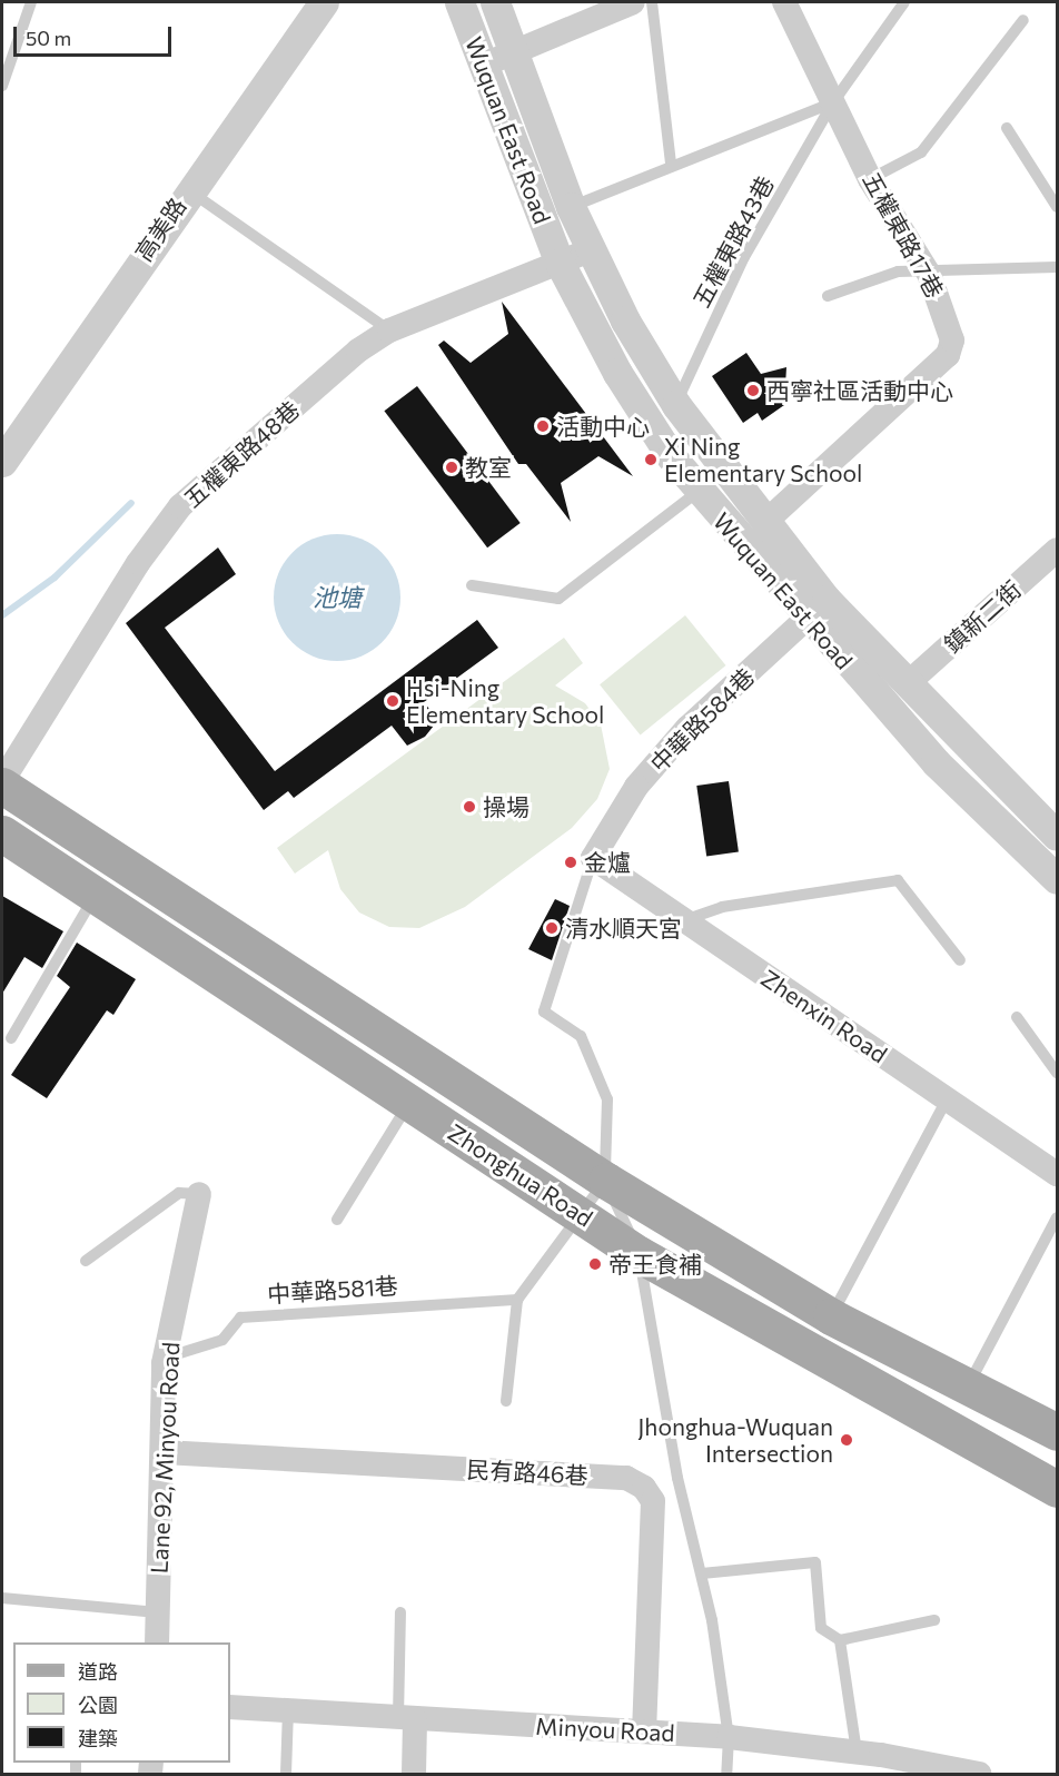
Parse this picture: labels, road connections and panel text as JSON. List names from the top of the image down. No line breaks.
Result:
{"streets":{"main road":["Zhonghua Road"],"street":["Wuquan East Road","高美路","五權東路17巷","五權東路48巷","鎮新二街","中華路584巷","Zhenxin Road","Lane 92, Minyou Road","民有路46巷","Minyou Road"],"lane":["五權東路43巷","中華路581巷"]},"crossings":[["Wuquan East Road","五權東路17巷"],["Wuquan East Road","五權東路43巷"],["Wuquan East Road","五權東路48巷"],["Wuquan East Road","鎮新二街"],["Wuquan East Road","中華路584巷"],["五權東路17巷","五權東路43巷"],["五權東路48巷","Zhonghua Road"],["中華路584巷","Zhenxin Road"],["中華路584巷","Zhonghua Road"],["中華路581巷","Lane 92, Minyou Road"],["Lane 92, Minyou Road","民有路46巷"],["民有路46巷","Minyou Road"]],"water":["池塘"],"places":["西寧社區活動中心","活動中心","Xi Ning Elementary School","教室","Hsi-Ning Elementary School","操場","金爐","清水順天宮","帝王食補","Jhonghua-Wuquan Intersection"],"legend":["道路","公園","建築"],"scale_bar":"50 m"}
